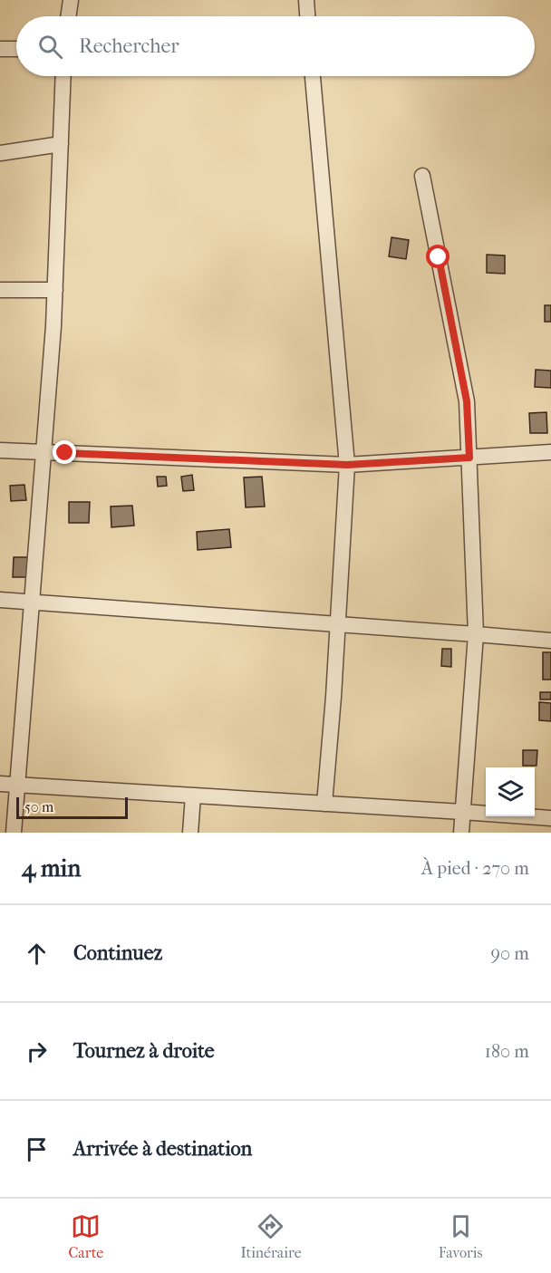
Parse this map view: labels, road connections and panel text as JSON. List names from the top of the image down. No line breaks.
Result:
{"scale_bar":"50 m","page":{"search":"Rechercher","scale":"50 m","heading":["4 min","À pied · 270 m"],"list":[["Continuez","90 m"],["Tournez à droite","180 m"],"Arrivée à destination"],"nav":["Carte","Itinéraire","Favoris"]}}
